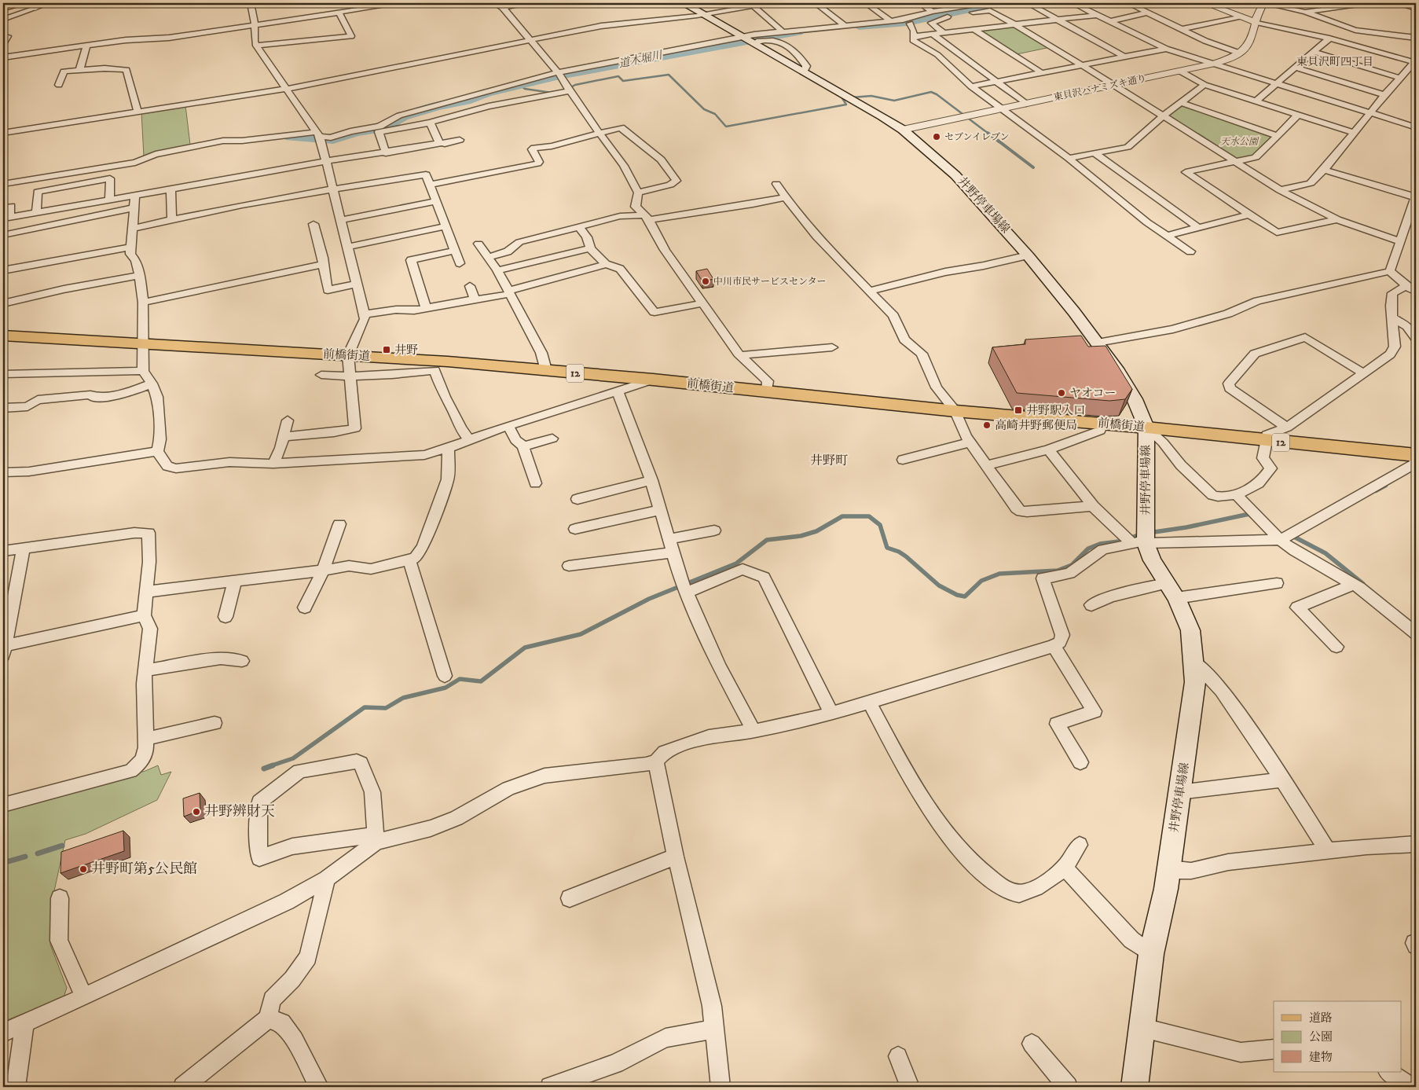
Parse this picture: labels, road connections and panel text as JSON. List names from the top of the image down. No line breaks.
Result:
{"streets":{"main road":["井野停車場線","前橋街道","12"],"street":["東貝沢ハナミズキ通り"]},"crossings":[["東貝沢ハナミズキ通り","井野停車場線"],["井野停車場線","前橋街道"]],"districts":["東貝沢町四丁目","井野町"],"water":["道木堀川"],"parks":["天水公園"],"places":{"other":["セブンイレブン","中川市民サービスセンター","ヤオコー","高崎井野郵便局","井野辨財天","井野町第5公民館"],"transit":["井野","井野駅入口"]},"legend":["道路","公園","建物"]}
